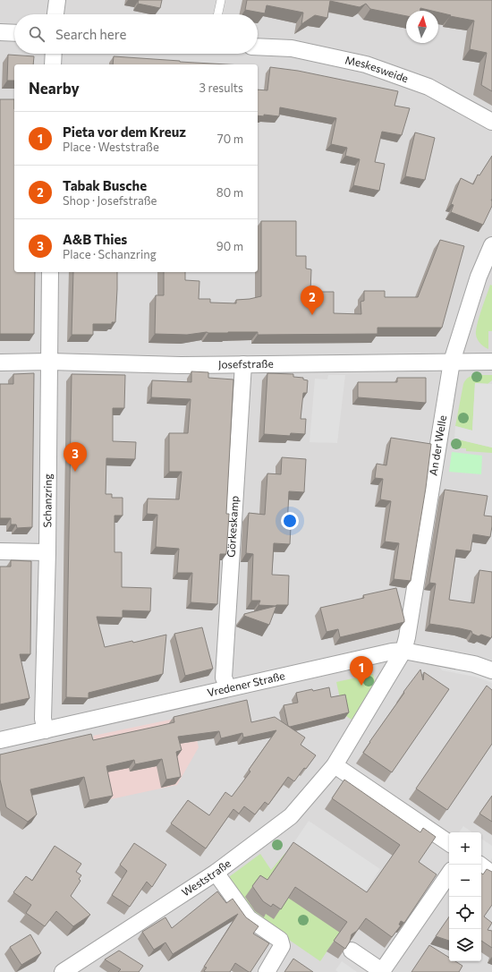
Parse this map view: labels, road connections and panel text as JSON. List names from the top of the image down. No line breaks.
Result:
{"streets":{"street":["Meskesweide","Josefstraße","An der Welle","Schanzring","Görkeskamp","Vredener Straße","Weststraße"]},"crossings":[["Josefstraße","An der Welle"],["Josefstraße","Schanzring"],["Josefstraße","Görkeskamp"],["An der Welle","Vredener Straße"],["An der Welle","Weststraße"],["Schanzring","Vredener Straße"],["Görkeskamp","Vredener Straße"],["Vredener Straße","Weststraße"]],"north":"top","page":{"search":"Search here","heading":["Nearby","3 results"],"list":[{"mark":"1","name":"Pieta vor dem Kreuz","note":"Place · Weststraße","value":"70 m"},{"mark":"2","name":"Tabak Busche","note":"Shop · Josefstraße","value":"80 m"},{"mark":"3","name":"A&B Thies","note":"Place · Schanzring","value":"90 m"}],"pins":["2","3","1"],"map_buttons":["+","−"]}}
